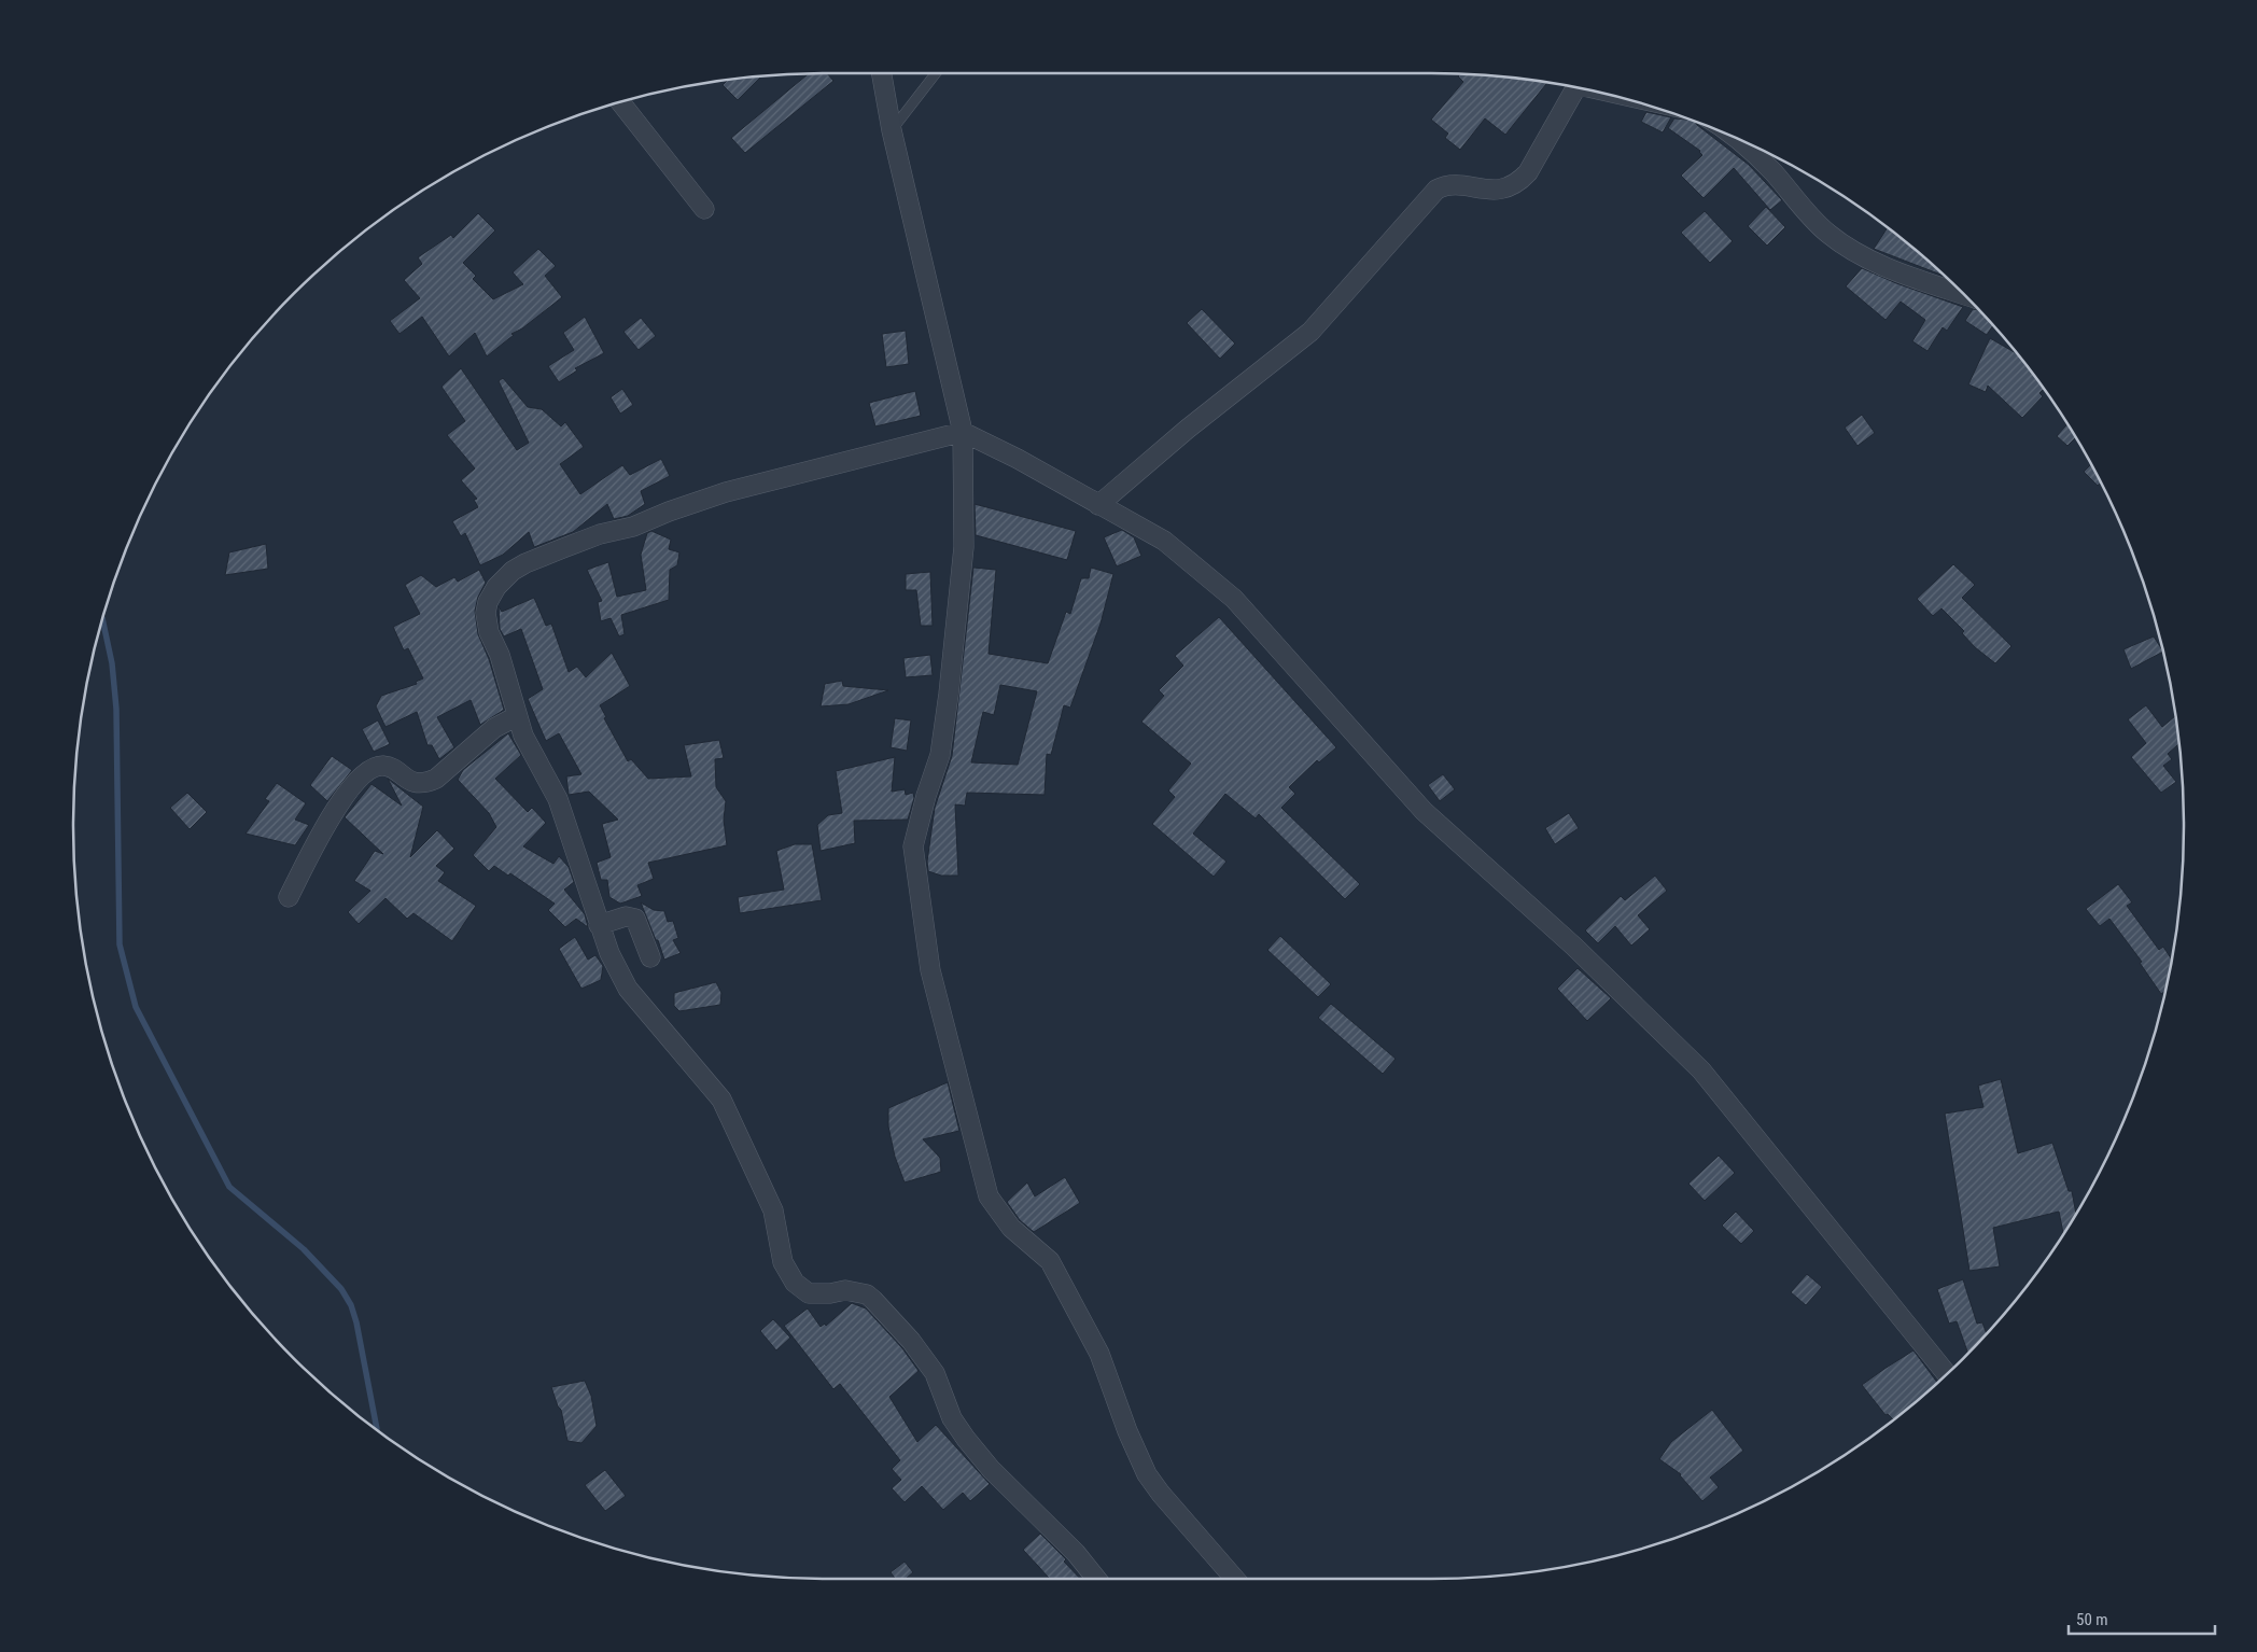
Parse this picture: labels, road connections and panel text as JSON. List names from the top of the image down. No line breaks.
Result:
{"scale_bar":"50 m"}
